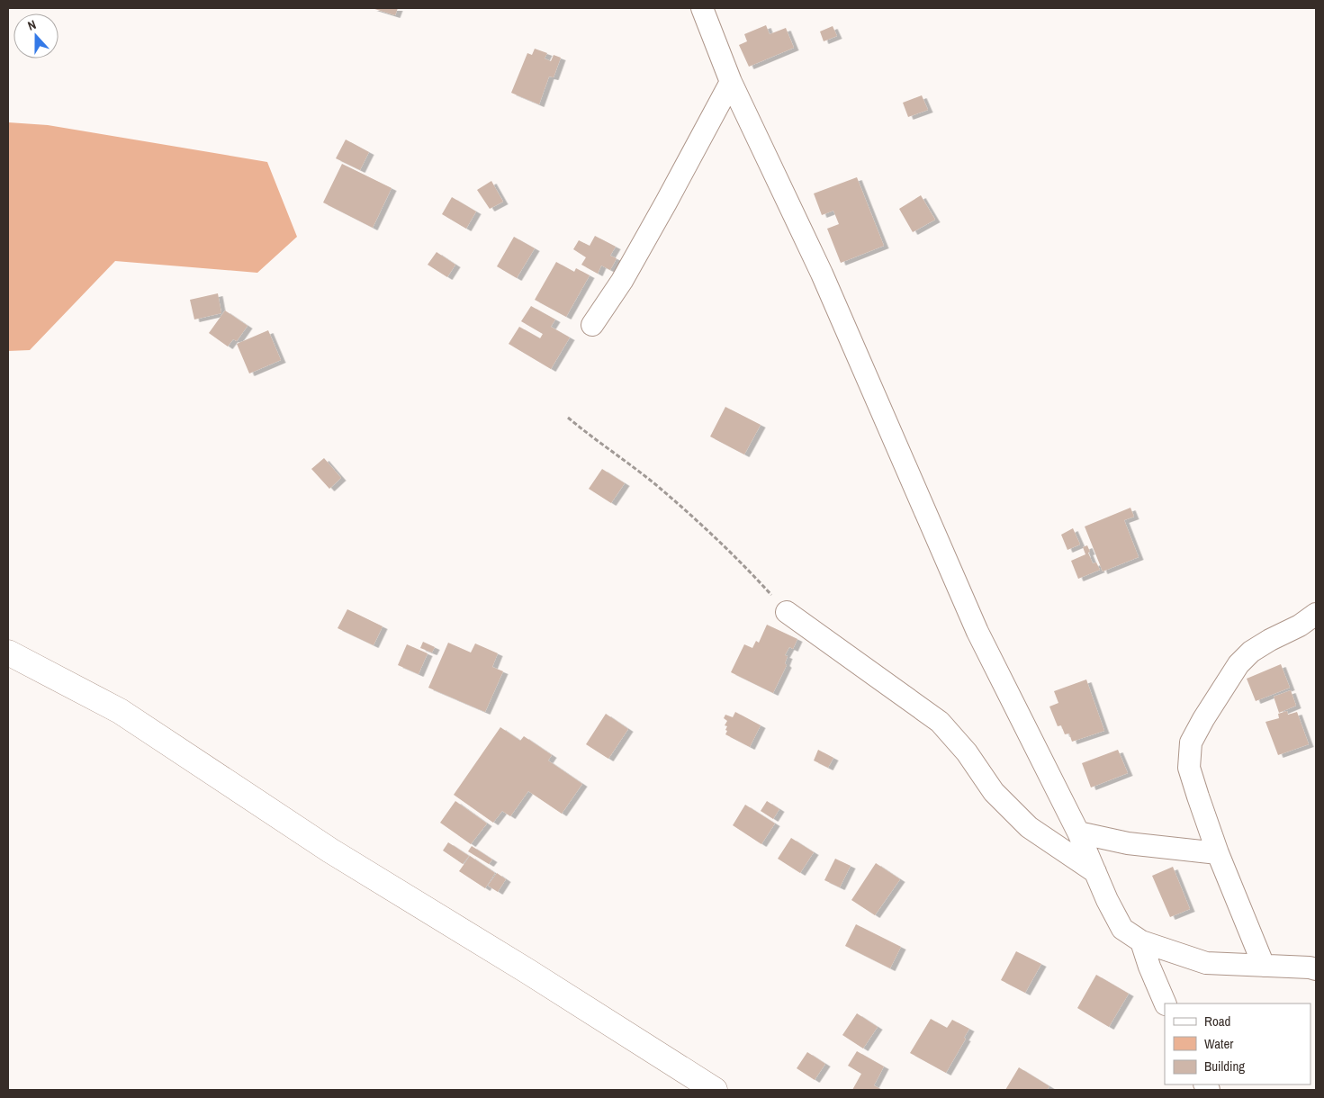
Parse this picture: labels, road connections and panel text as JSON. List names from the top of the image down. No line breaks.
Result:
{"legend":["Road","Water","Building"],"north":"top"}
